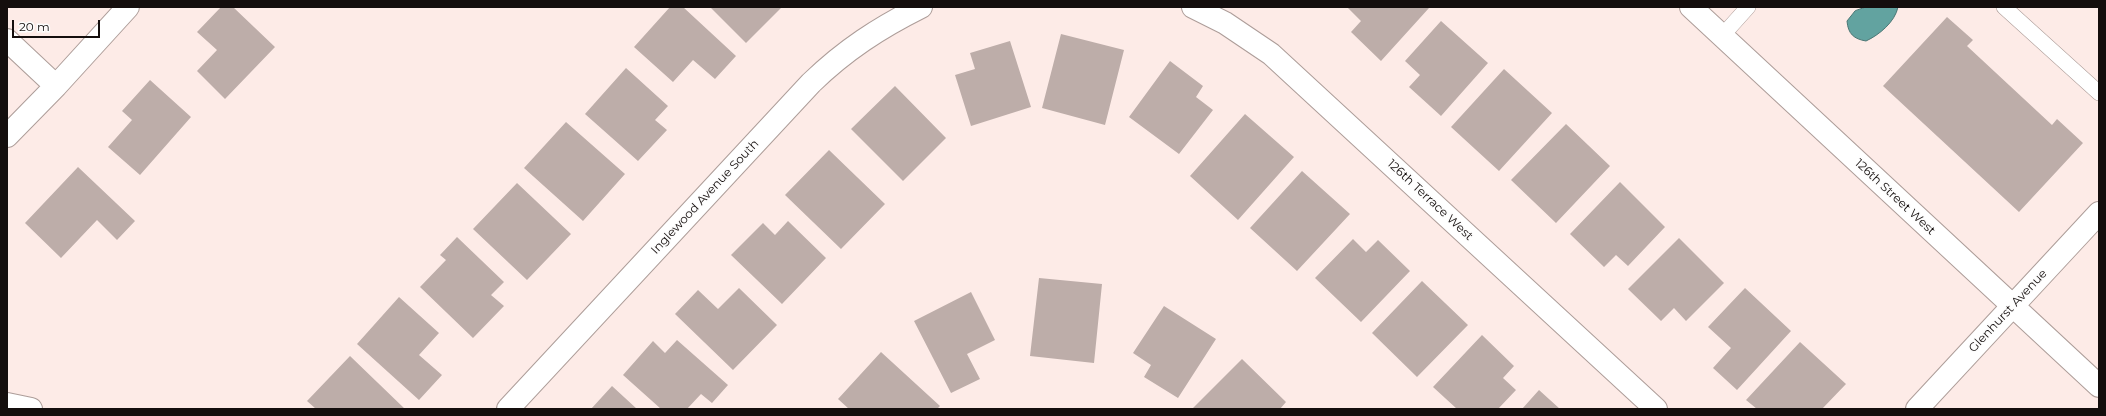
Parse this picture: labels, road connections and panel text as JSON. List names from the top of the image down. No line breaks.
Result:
{"streets":{"street":["Inglewood Avenue South","126th Street West","126th Terrace West","Glenhurst Avenue"]},"crossings":[["126th Street West","Glenhurst Avenue"]],"scale_bar":"20 m"}
